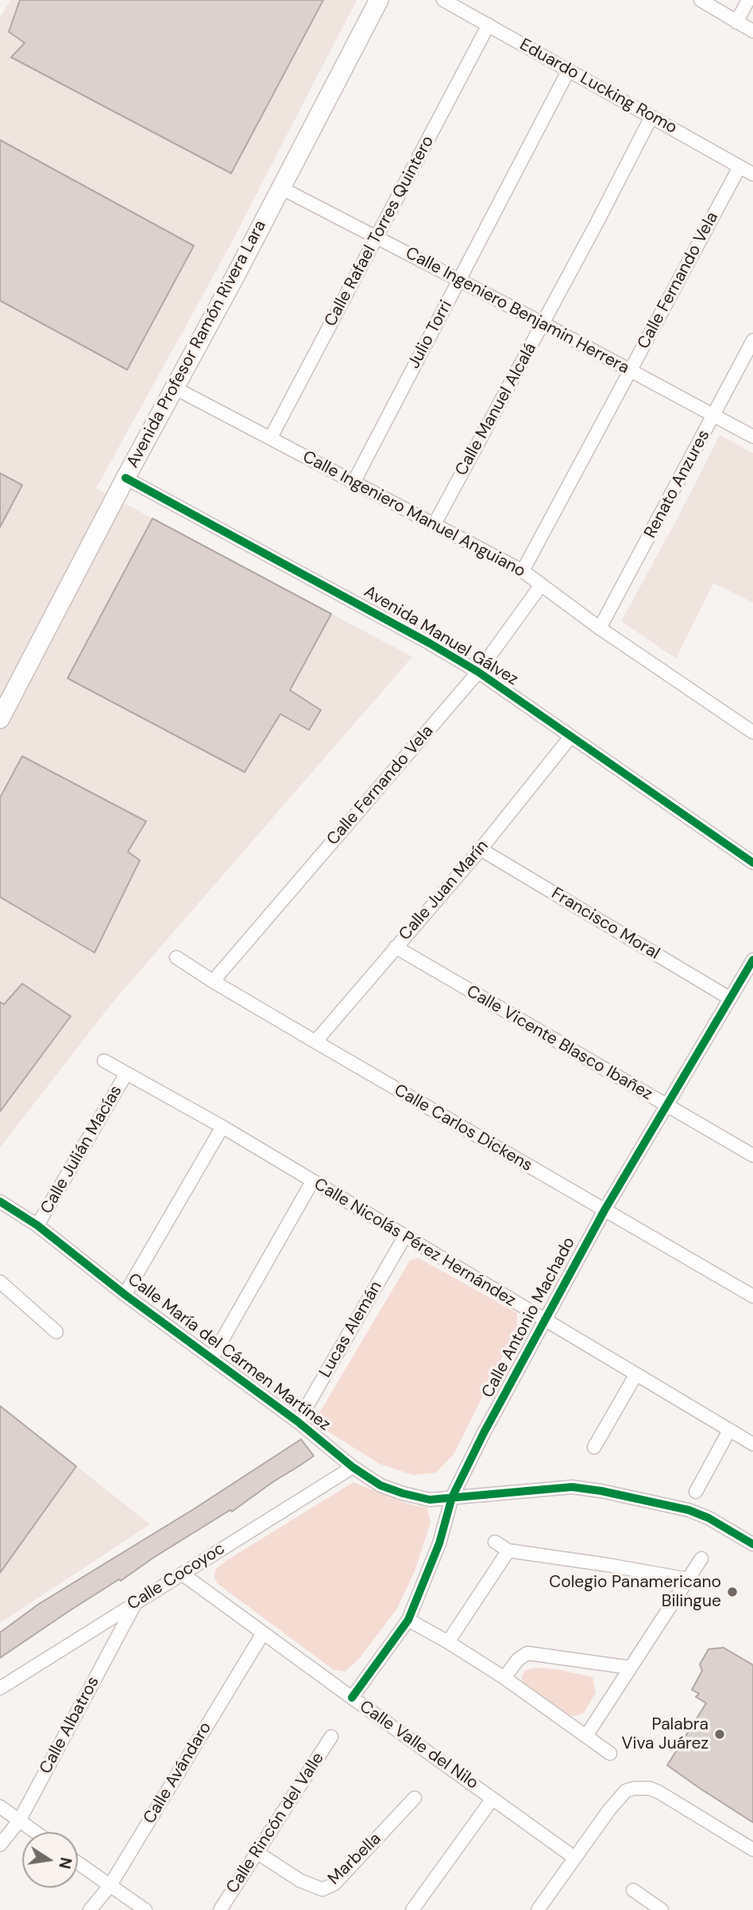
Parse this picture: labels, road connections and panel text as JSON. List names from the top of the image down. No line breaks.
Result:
{"streets":{"main road":["Avenida Profesor Ramón Rivera Lara"],"street":["Eduardo Lucking Romo","Calle Rafael Torres Quintero","Calle Fernando Vela","Calle Ingeniero Benjamin Herrera","Julio Torri","Calle Manuel Alcalá","Renato Anzures","Calle Ingeniero Manuel Anguiano","Avenida Manuel Gálvez","Calle Juan Marín","Francisco Moral","Calle Vicente Blasco Ibañez","Calle Carlos Dickens","Calle Julián Macías","Calle Nicolás Pérez Hernández","Calle Antonio Machado","Lucas Alemán","Calle María del Cármen Martínez","Calle Cocoyoc","Calle Albatros","Calle Valle del Nilo","Calle Avándaro","Calle Rincón del Valle","Marbella"]},"crossings":[["Eduardo Lucking Romo","Calle Rafael Torres Quintero"],["Eduardo Lucking Romo","Calle Fernando Vela"],["Eduardo Lucking Romo","Julio Torri"],["Eduardo Lucking Romo","Calle Manuel Alcalá"],["Calle Rafael Torres Quintero","Calle Ingeniero Benjamin Herrera"],["Calle Rafael Torres Quintero","Calle Ingeniero Manuel Anguiano"],["Calle Fernando Vela","Calle Ingeniero Benjamin Herrera"],["Calle Fernando Vela","Calle Ingeniero Manuel Anguiano"],["Calle Fernando Vela","Avenida Manuel Gálvez"],["Calle Fernando Vela","Calle Carlos Dickens"],["Calle Ingeniero Benjamin Herrera","Julio Torri"],["Calle Ingeniero Benjamin Herrera","Avenida Profesor Ramón Rivera Lara"],["Calle Ingeniero Benjamin Herrera","Calle Manuel Alcalá"],["Calle Ingeniero Benjamin Herrera","Renato Anzures"],["Julio Torri","Calle Ingeniero Manuel Anguiano"],["Avenida Profesor Ramón Rivera Lara","Calle Ingeniero Manuel Anguiano"],["Avenida Profesor Ramón Rivera Lara","Avenida Manuel Gálvez"],["Calle Manuel Alcalá","Calle Ingeniero Manuel Anguiano"],["Renato Anzures","Calle Ingeniero Manuel Anguiano"],["Avenida Manuel Gálvez","Calle Juan Marín"],["Calle Juan Marín","Francisco Moral"],["Calle Juan Marín","Calle Vicente Blasco Ibañez"],["Calle Juan Marín","Calle Carlos Dickens"],["Francisco Moral","Calle Antonio Machado"],["Calle Vicente Blasco Ibañez","Calle Antonio Machado"],["Calle Carlos Dickens","Calle Antonio Machado"],["Calle Julián Macías","Calle Nicolás Pérez Hernández"],["Calle Julián Macías","Calle María del Cármen Martínez"],["Calle Nicolás Pérez Hernández","Calle Antonio Machado"],["Calle Nicolás Pérez Hernández","Lucas Alemán"],["Calle Antonio Machado","Calle María del Cármen Martínez"],["Calle Antonio Machado","Calle Valle del Nilo"],["Lucas Alemán","Calle María del Cármen Martínez"],["Calle María del Cármen Martínez","Calle Cocoyoc"],["Calle Cocoyoc","Calle Albatros"],["Calle Cocoyoc","Calle Valle del Nilo"],["Calle Valle del Nilo","Calle Avándaro"],["Calle Rincón del Valle","Marbella"]],"places":["Colegio Panamericano Bilingue","Palabra Viva Juárez"],"north":"right"}
